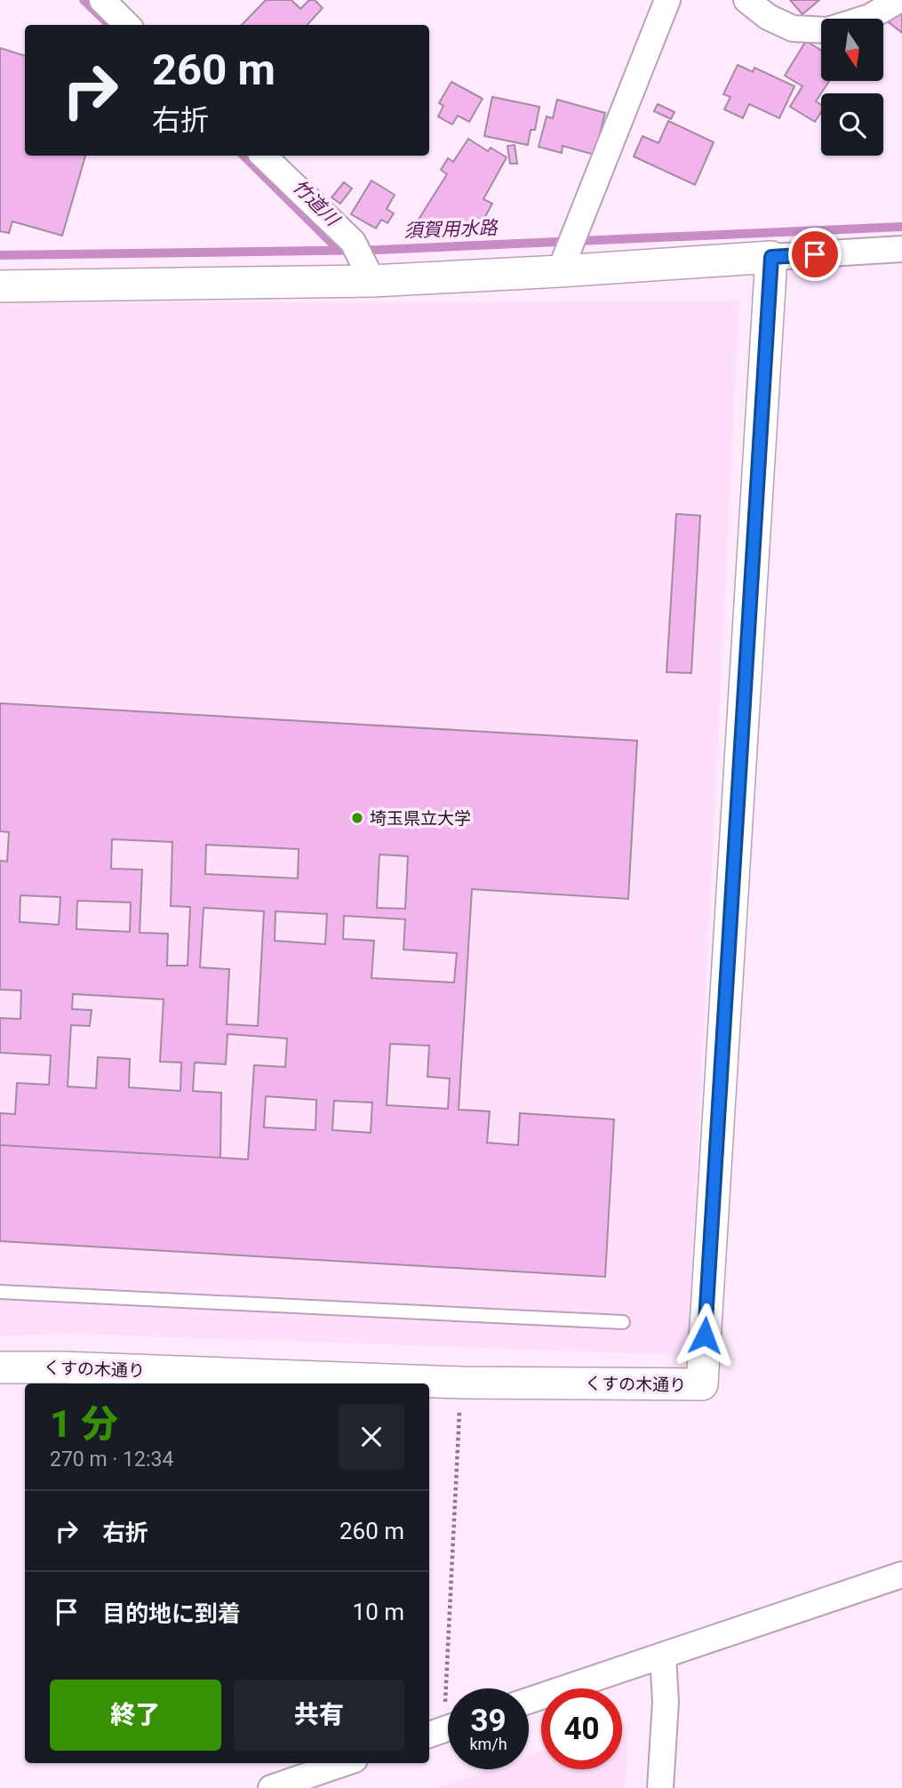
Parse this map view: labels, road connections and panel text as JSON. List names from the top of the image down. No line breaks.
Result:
{"streets":{"street":["くすの木通り"]},"water":["竹道川","須賀用水路"],"places":["埼玉県立大学"],"north":"bottom","page":{"turn":["260 m","右折"],"heading":["1 分","270 m · 12:34"],"list":[{"name":"右折","value":"260 m"},{"name":"目的地に到着","value":"10 m"}],"buttons":["終了","共有"],"speed":"39 km/h","limit":"40"}}
